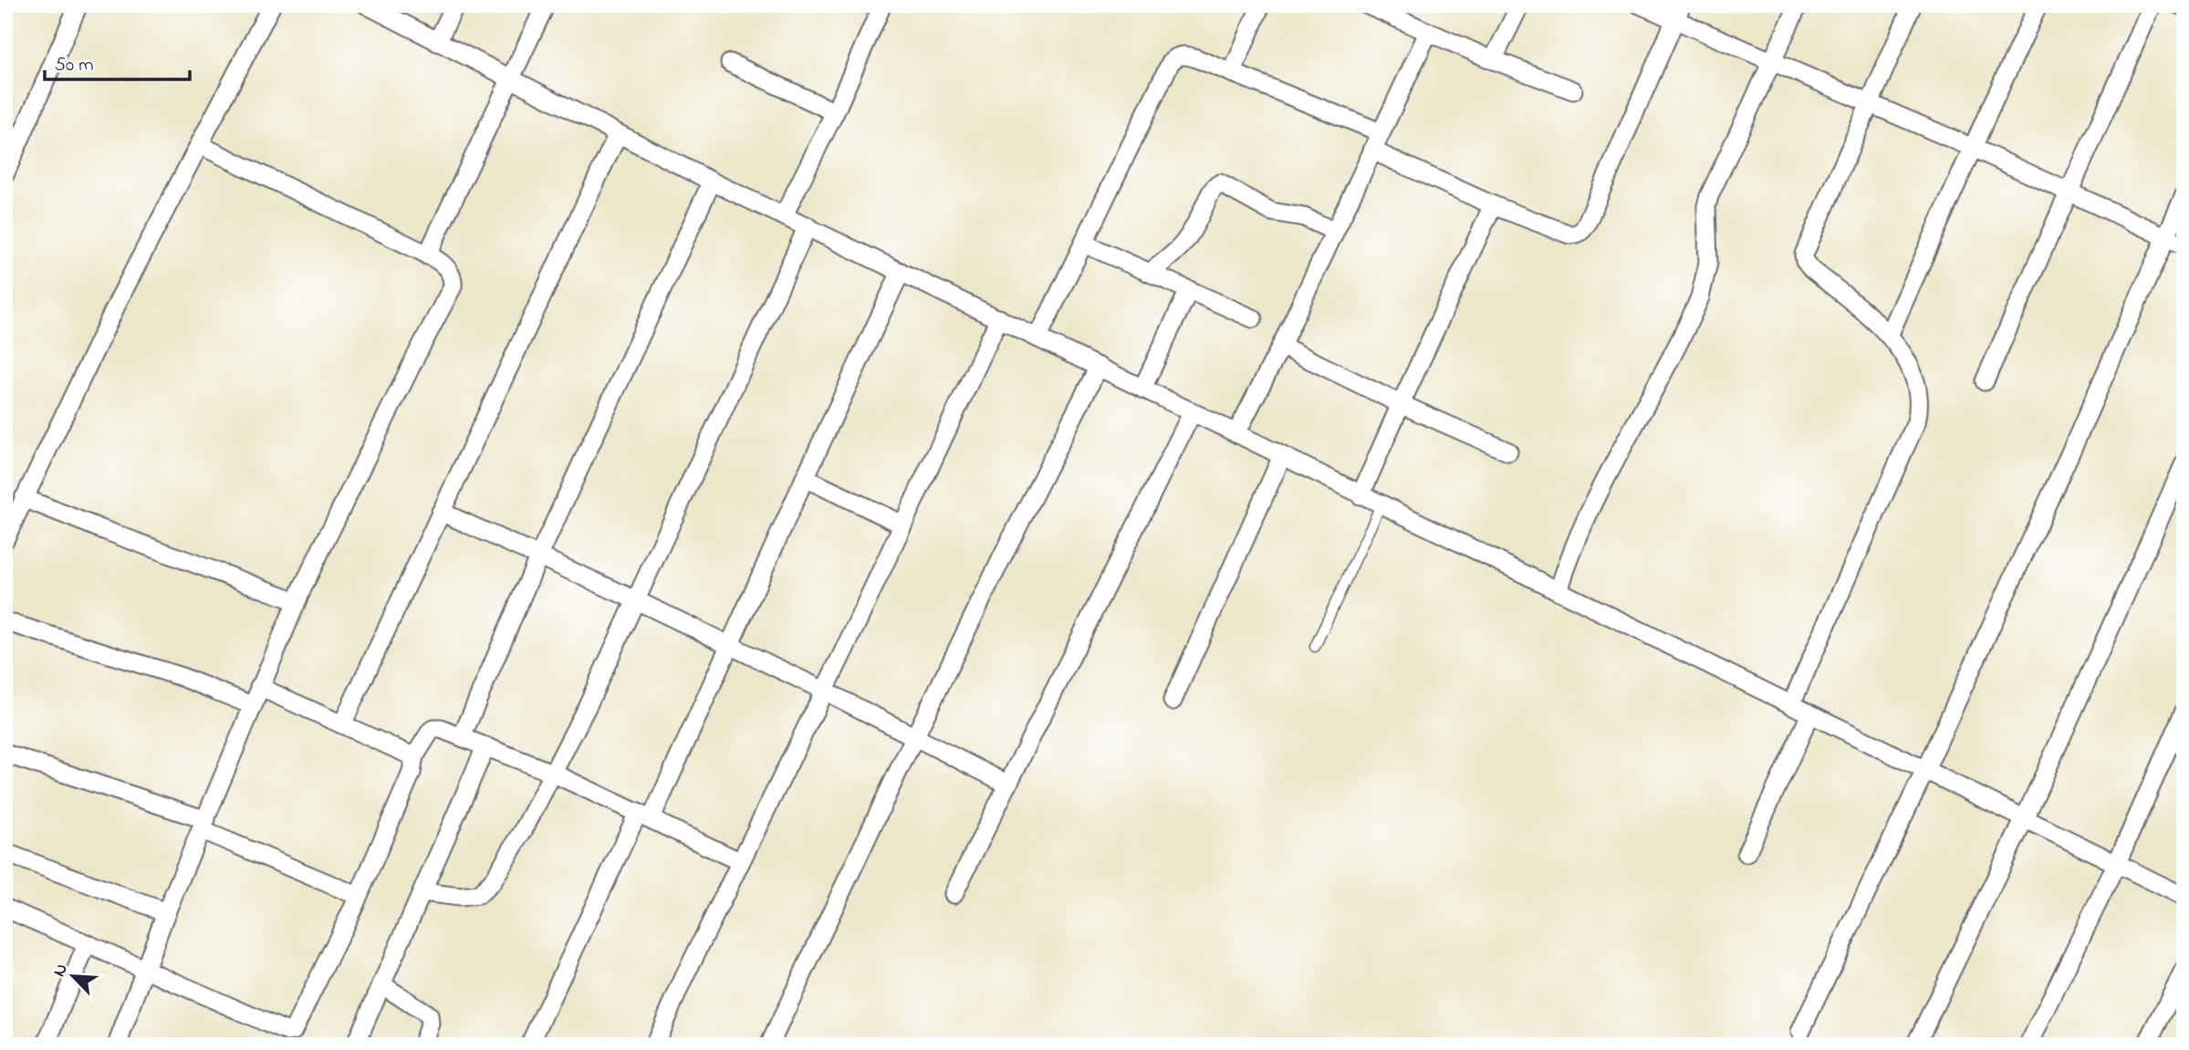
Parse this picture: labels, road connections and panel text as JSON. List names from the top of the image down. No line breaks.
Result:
{"scale_bar":"50 m","north":"top left"}
